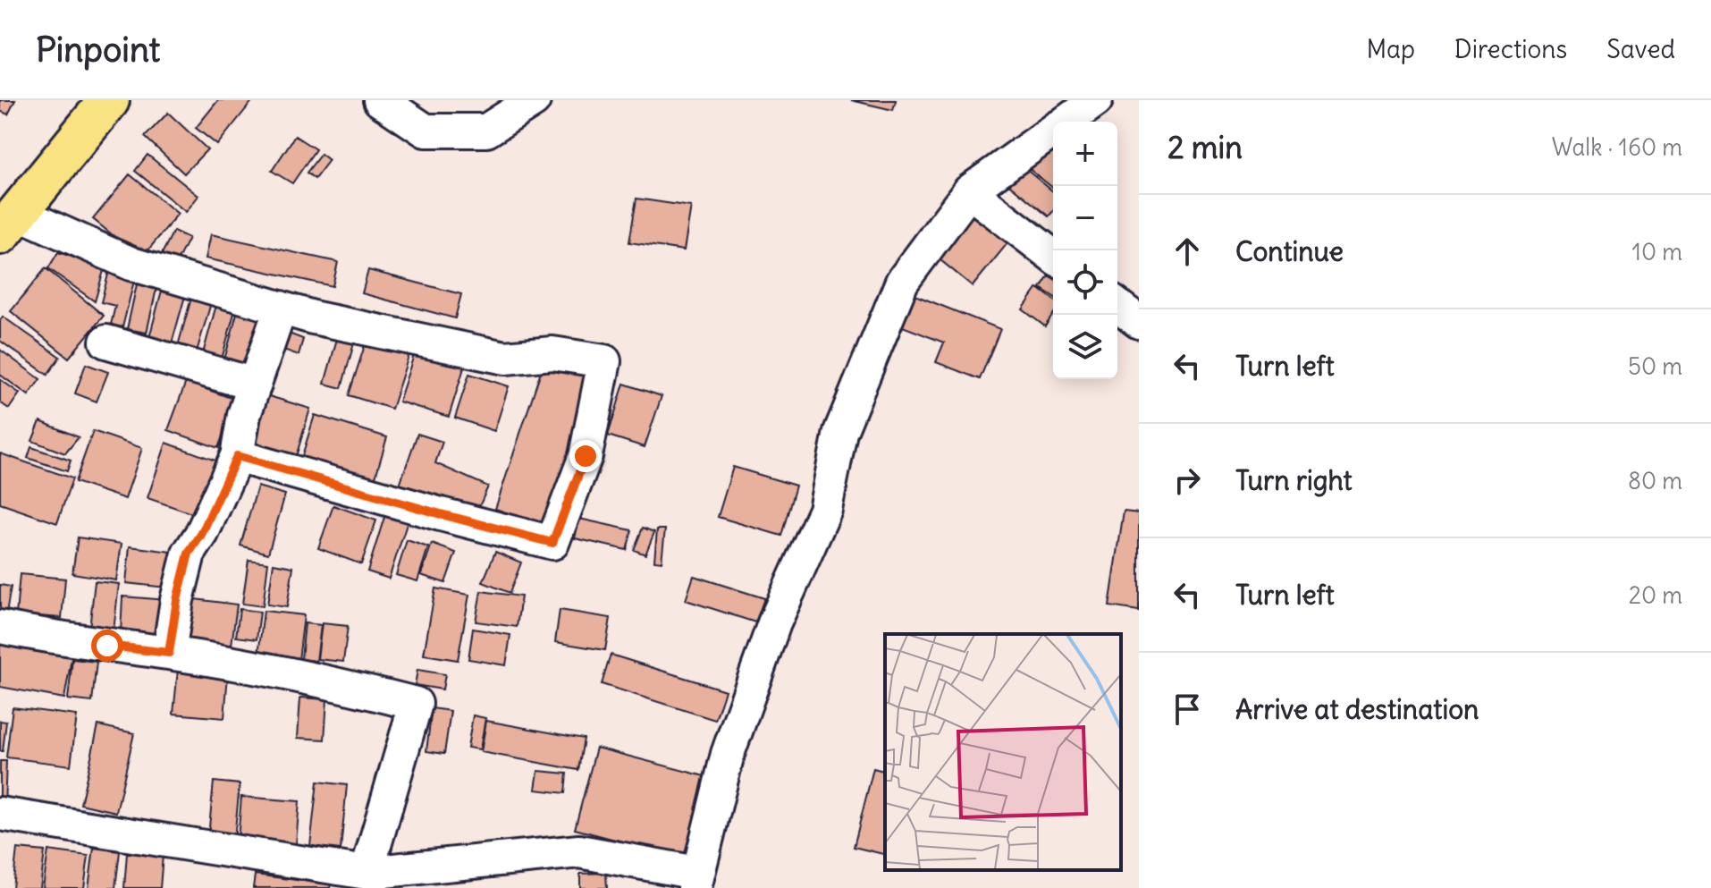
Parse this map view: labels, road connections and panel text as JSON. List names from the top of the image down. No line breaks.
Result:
{"page":{"header":"Pinpoint","nav":["Map","Directions","Saved"],"heading":["2 min","Walk · 160 m"],"map_buttons":["+","−"],"list":[["Continue","10 m"],["Turn left","50 m"],["Turn right","80 m"],["Turn left","20 m"],"Arrive at destination"]}}
